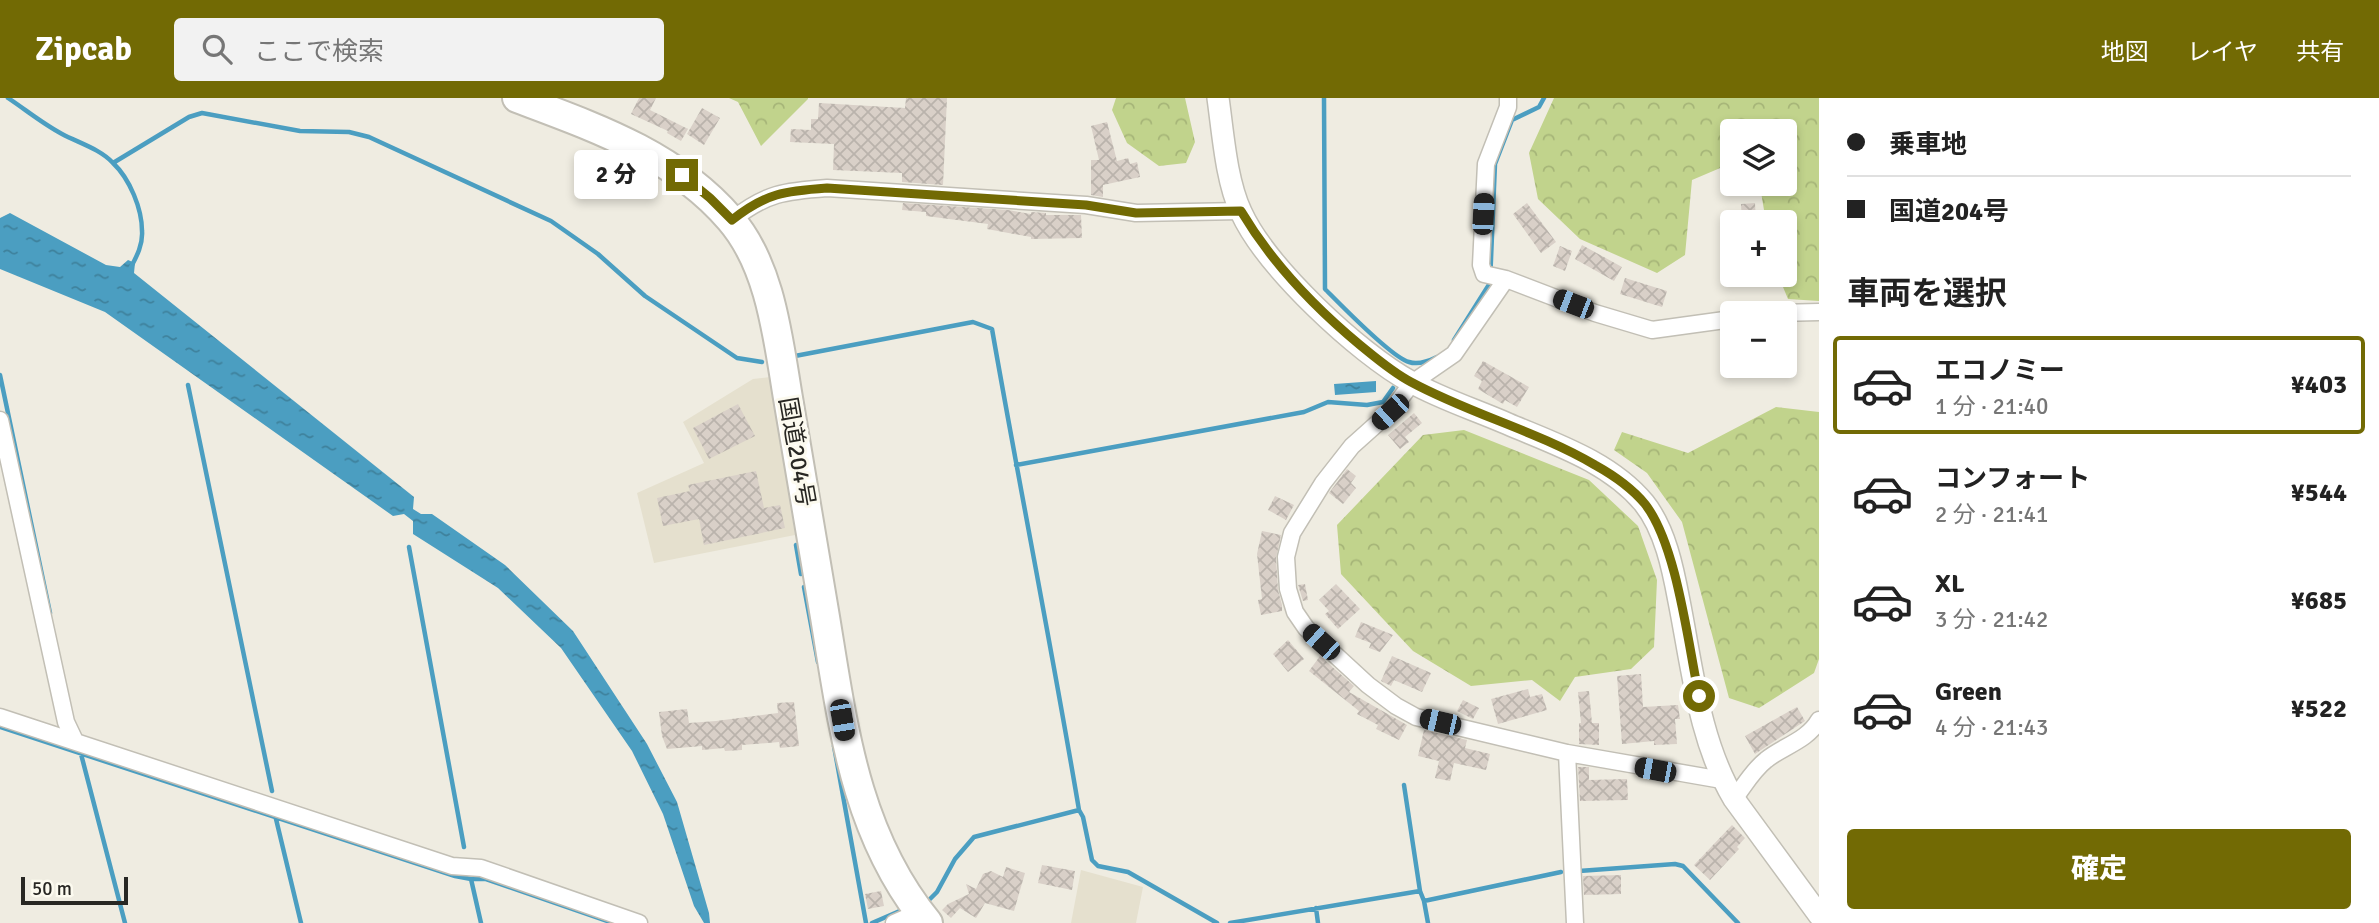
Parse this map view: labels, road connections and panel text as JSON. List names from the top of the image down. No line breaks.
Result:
{"streets":{"highway":["国道204号"]},"scale_bar":"50 m","page":{"header":"Zipcab","search":"ここで検索","nav":["地図","レイヤ","共有"],"banner":["乗車地","国道204号"],"map_buttons":["+","−"],"bubble":"2 分","heading":"車両を選択","list":[{"name":"エコノミー","note":"1 分 · 21:40","value":"¥403"},{"name":"コンフォート","note":"2 分 · 21:41","value":"¥544"},{"name":"XL","note":"3 分 · 21:42","value":"¥685"},{"name":"Green","note":"4 分 · 21:43","value":"¥522"}],"buttons":"確定","scale":"50 m"}}
